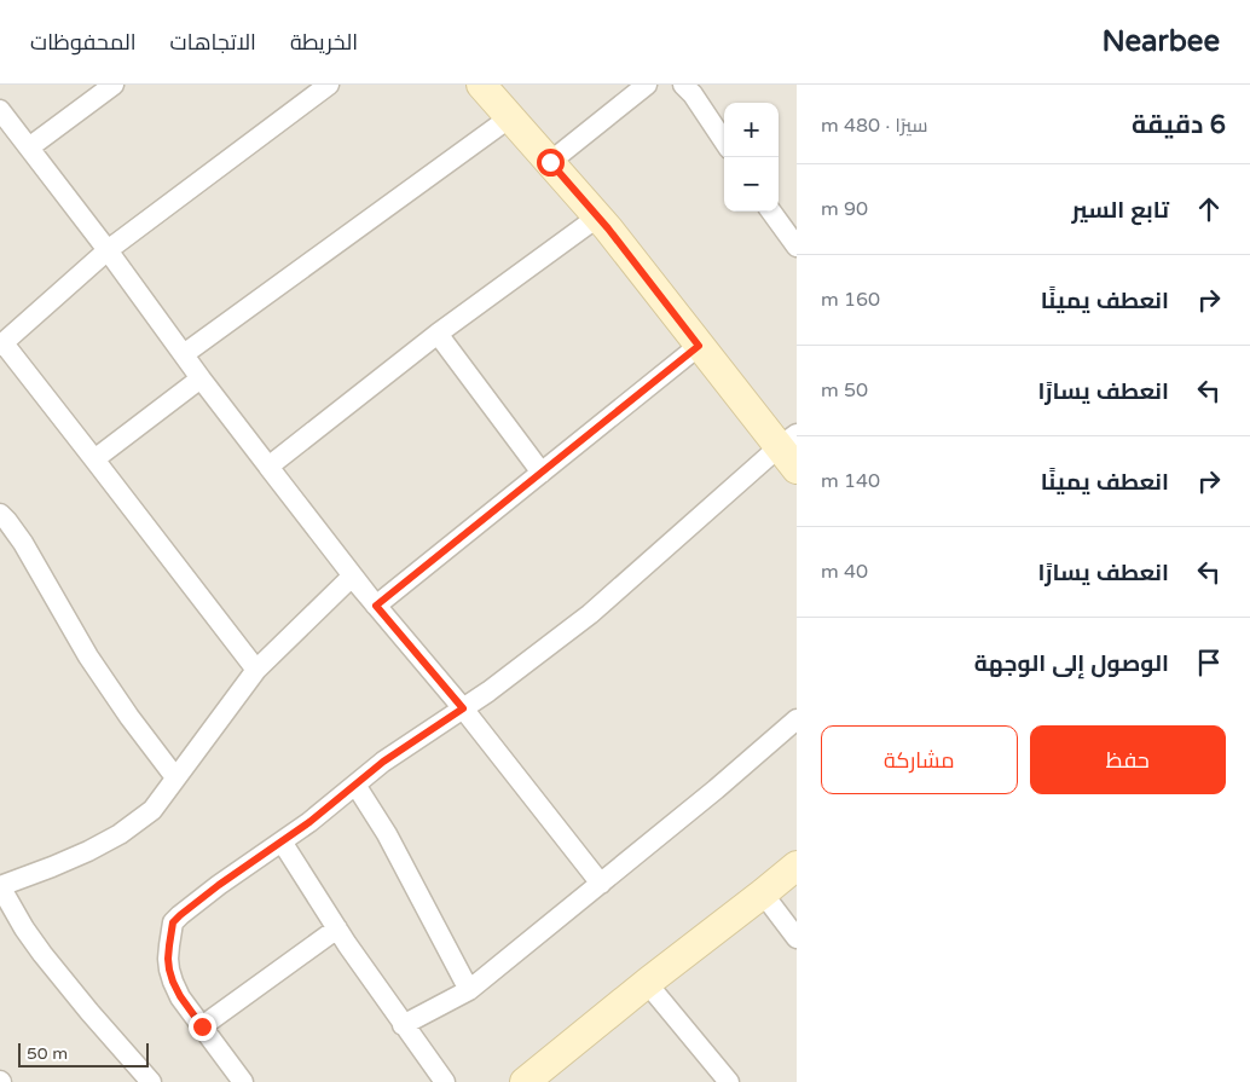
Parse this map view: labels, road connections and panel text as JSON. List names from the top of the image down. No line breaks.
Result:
{"scale_bar":"50 m","page":{"header":"Nearbee","nav":["الخريطة","الاتجاهات","المحفوظات"],"heading":["6 دقيقة","سيرًا · 480 m"],"map_buttons":["+","−"],"list":[["تابع السير","90 m"],["انعطف يمينًا","160 m"],["انعطف يسارًا","50 m"],["انعطف يمينًا","140 m"],["انعطف يسارًا","40 m"],"الوصول إلى الوجهة"],"buttons":["حفظ","مشاركة"],"scale":"50 m"}}
